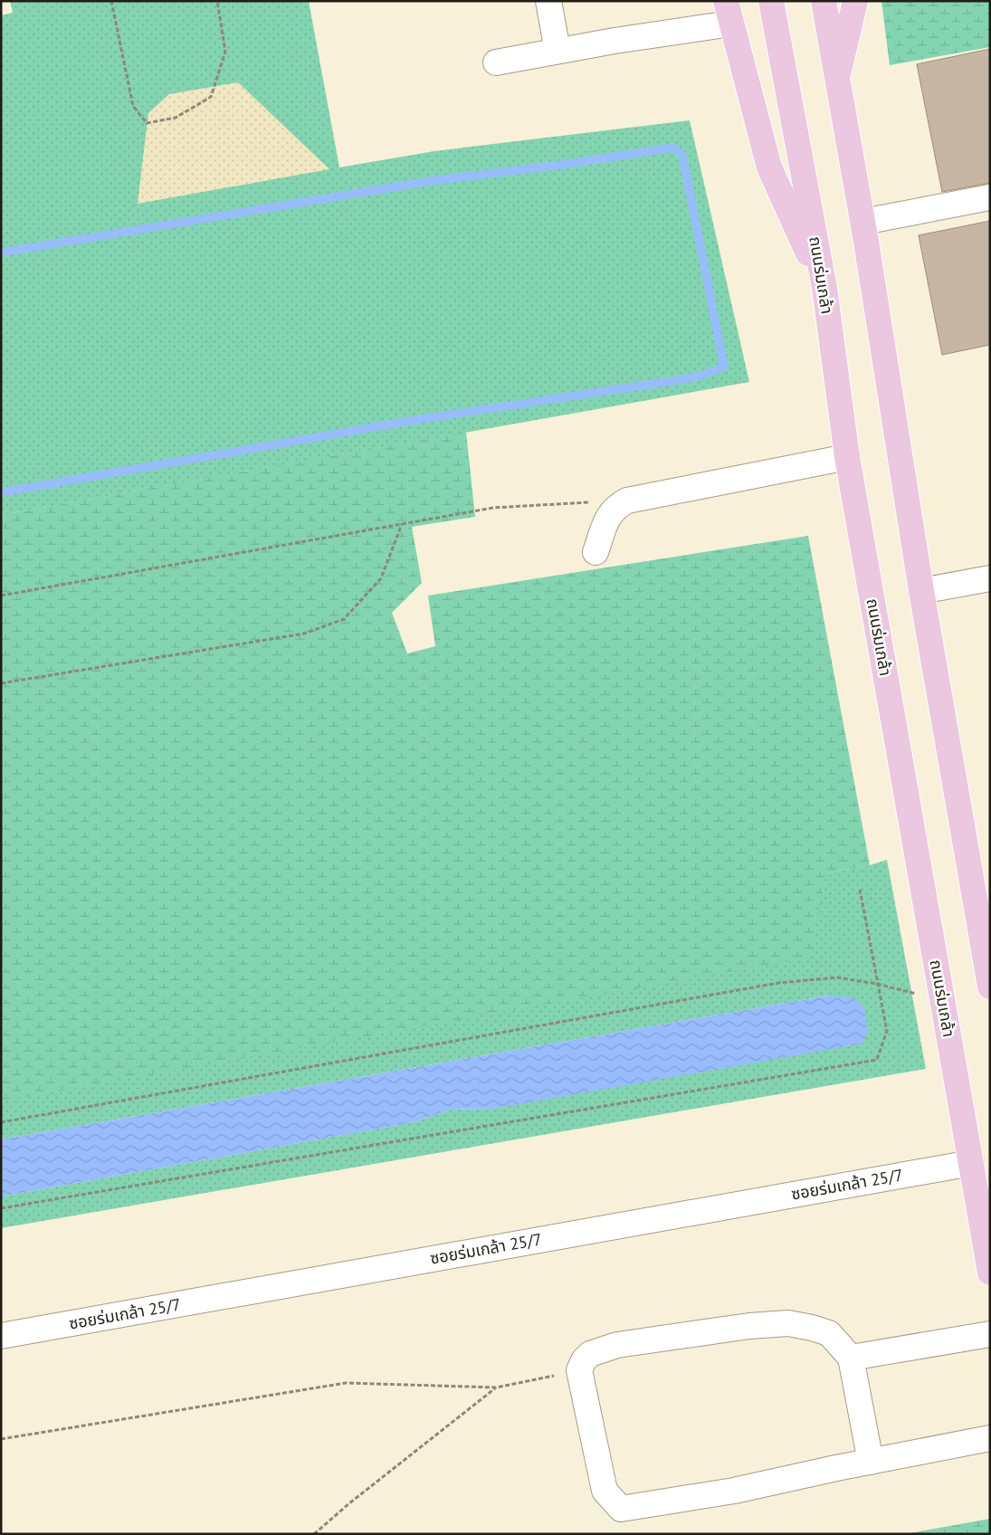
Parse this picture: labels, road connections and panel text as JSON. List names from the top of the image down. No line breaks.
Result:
{"streets":{"main road":["ถนนร่มเกล้า"],"street":["ซอยร่มเกล้า 25/7"]},"crossings":[["ถนนร่มเกล้า","ซอยร่มเกล้า 25/7"]]}
